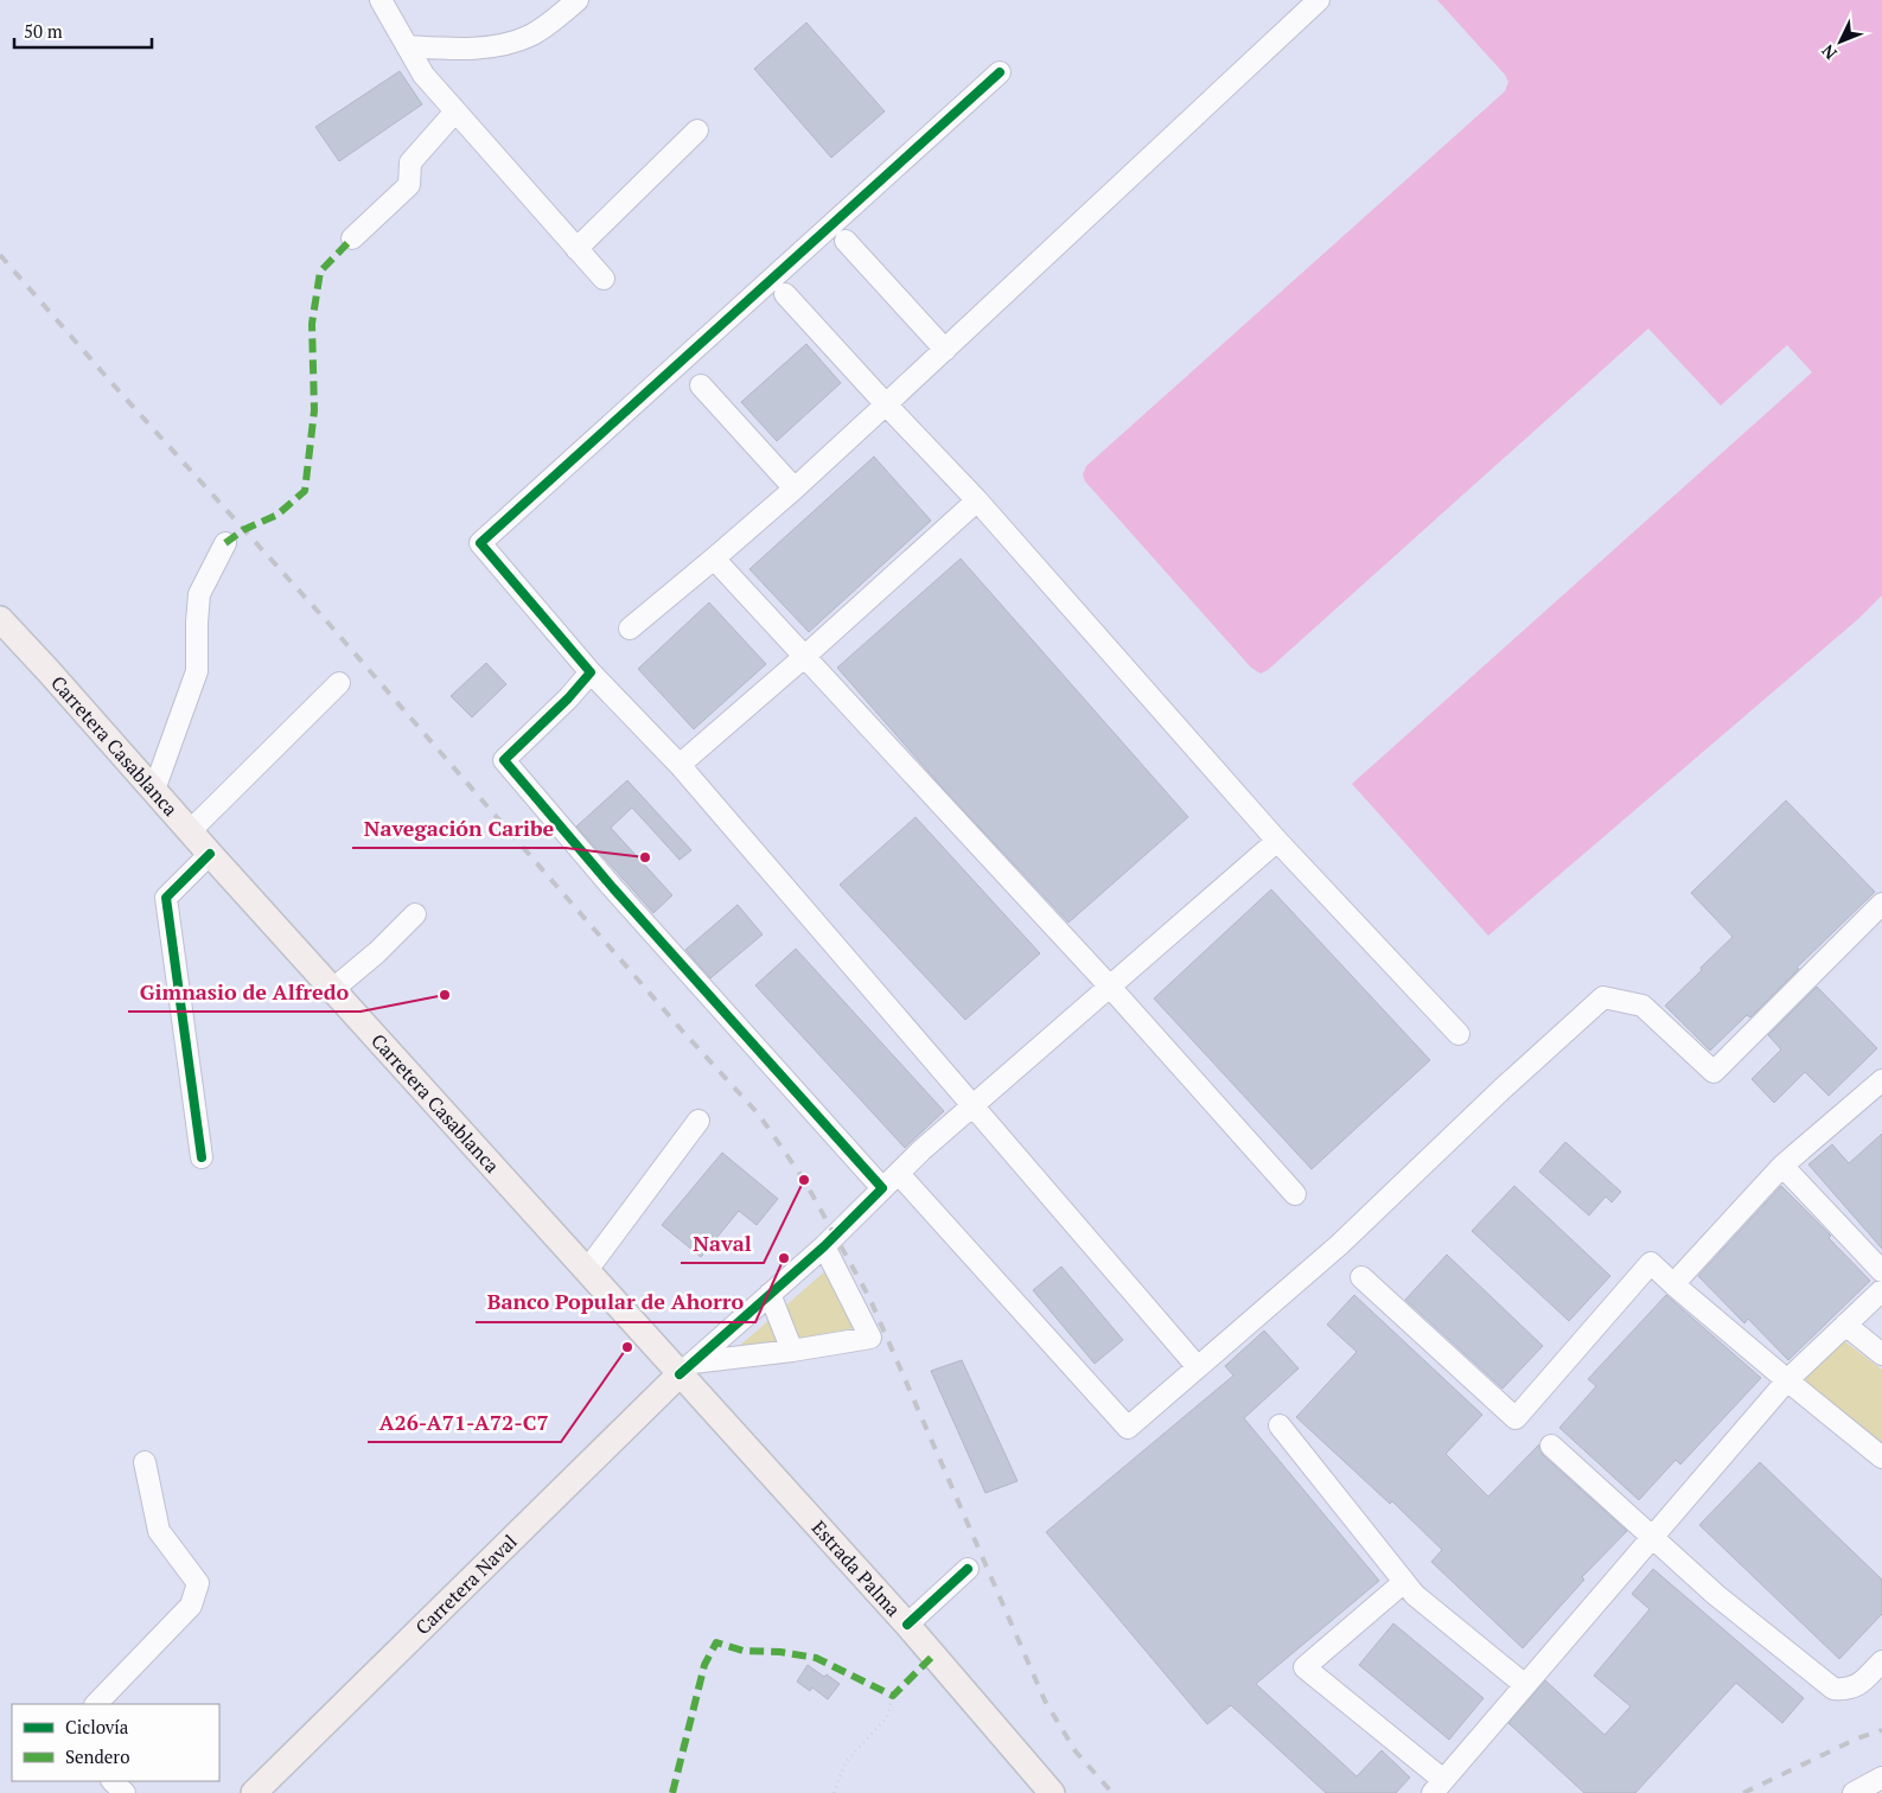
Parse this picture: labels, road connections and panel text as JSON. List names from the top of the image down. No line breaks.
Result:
{"streets":{"main road":["Carretera Casablanca","Estrada Palma","Carretera Naval"]},"crossings":[["Carretera Casablanca","Estrada Palma"],["Carretera Casablanca","Carretera Naval"],["Estrada Palma","Carretera Naval"]],"places":["Navegación Caribe","Gimnasio de Alfredo","Naval","Banco Popular de Ahorro","A26-A71-A72-C7"],"legend":["Ciclovía","Sendero"],"scale_bar":"50 m","north":"bottom left"}
